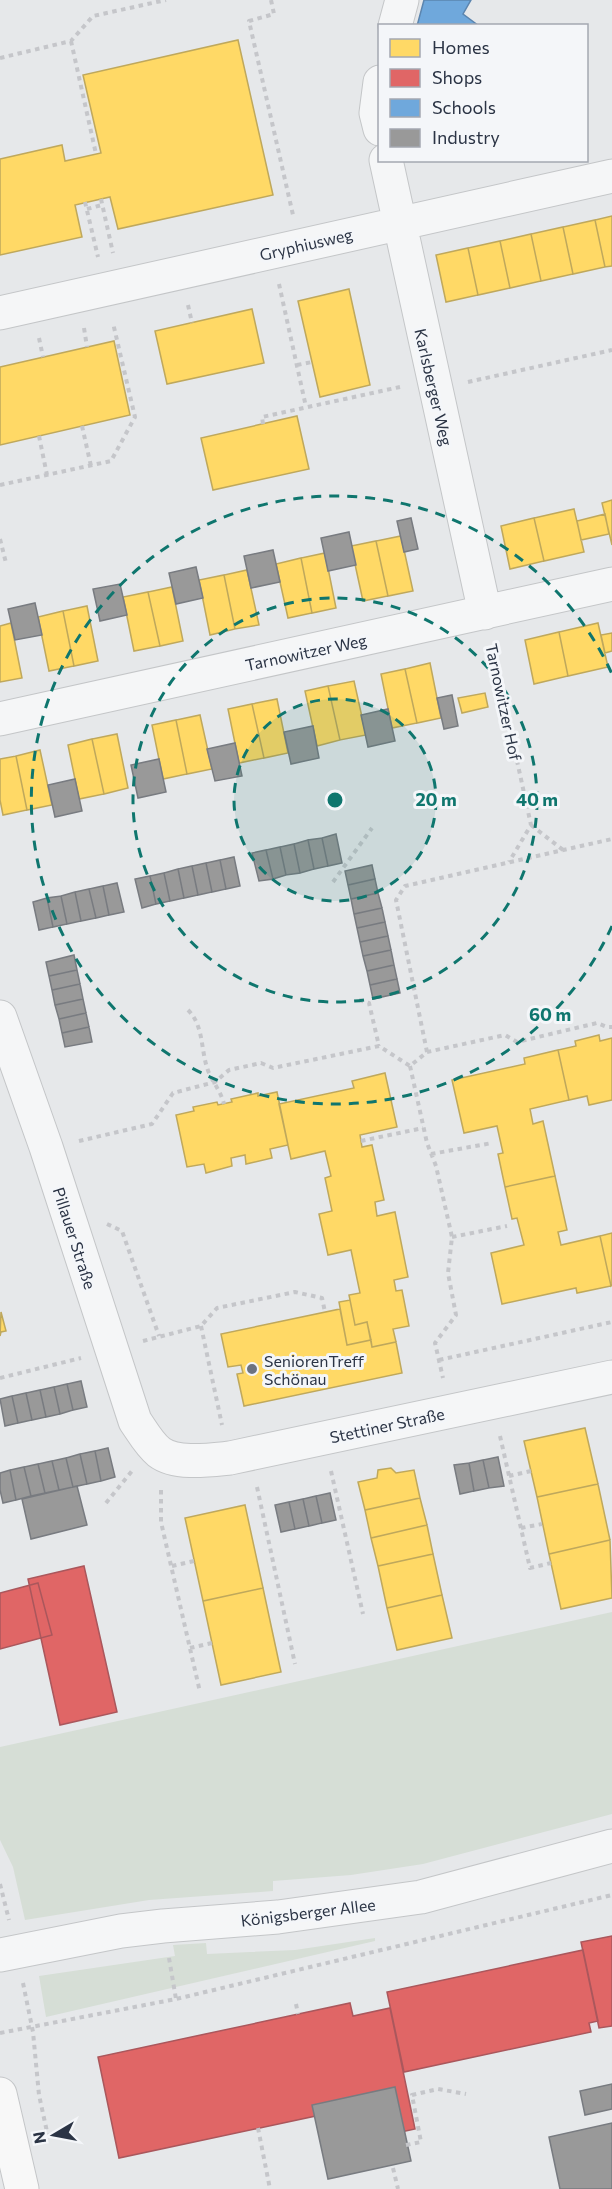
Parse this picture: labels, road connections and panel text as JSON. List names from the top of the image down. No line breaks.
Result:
{"streets":{"street":["Gryphiusweg","Karlsberger Weg","Tarnowitzer Weg","Pillauer Straße","Stettiner Straße","Königsberger Allee"],"path":["Tarnowitzer Hof"]},"crossings":[["Gryphiusweg","Karlsberger Weg"],["Karlsberger Weg","Tarnowitzer Weg"],["Karlsberger Weg","Tarnowitzer Hof"],["Tarnowitzer Weg","Tarnowitzer Hof"],["Pillauer Straße","Stettiner Straße"]],"places":["SeniorenTreff Schönau"],"legend":["Homes","Shops","Schools","Industry"],"north":"left","rings":["20 m","40 m","60 m"]}
